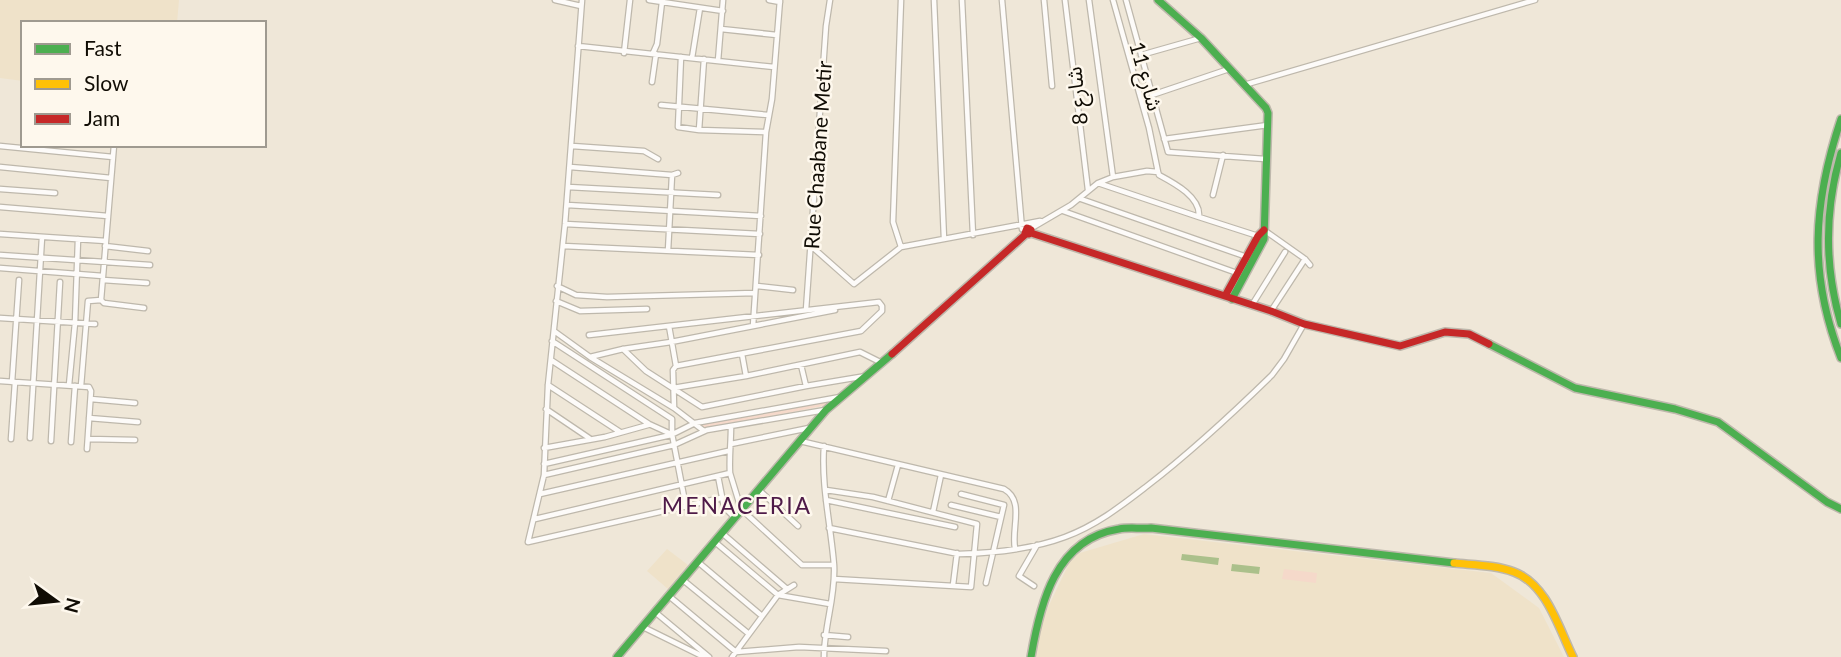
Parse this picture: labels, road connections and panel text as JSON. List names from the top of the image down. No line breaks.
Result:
{"streets":{"street":["شارع 11","شارع 8","Rue Chaabane Metir"]},"districts":["MENACERIA"],"legend":["Fast","Slow","Jam"],"north":"right"}
